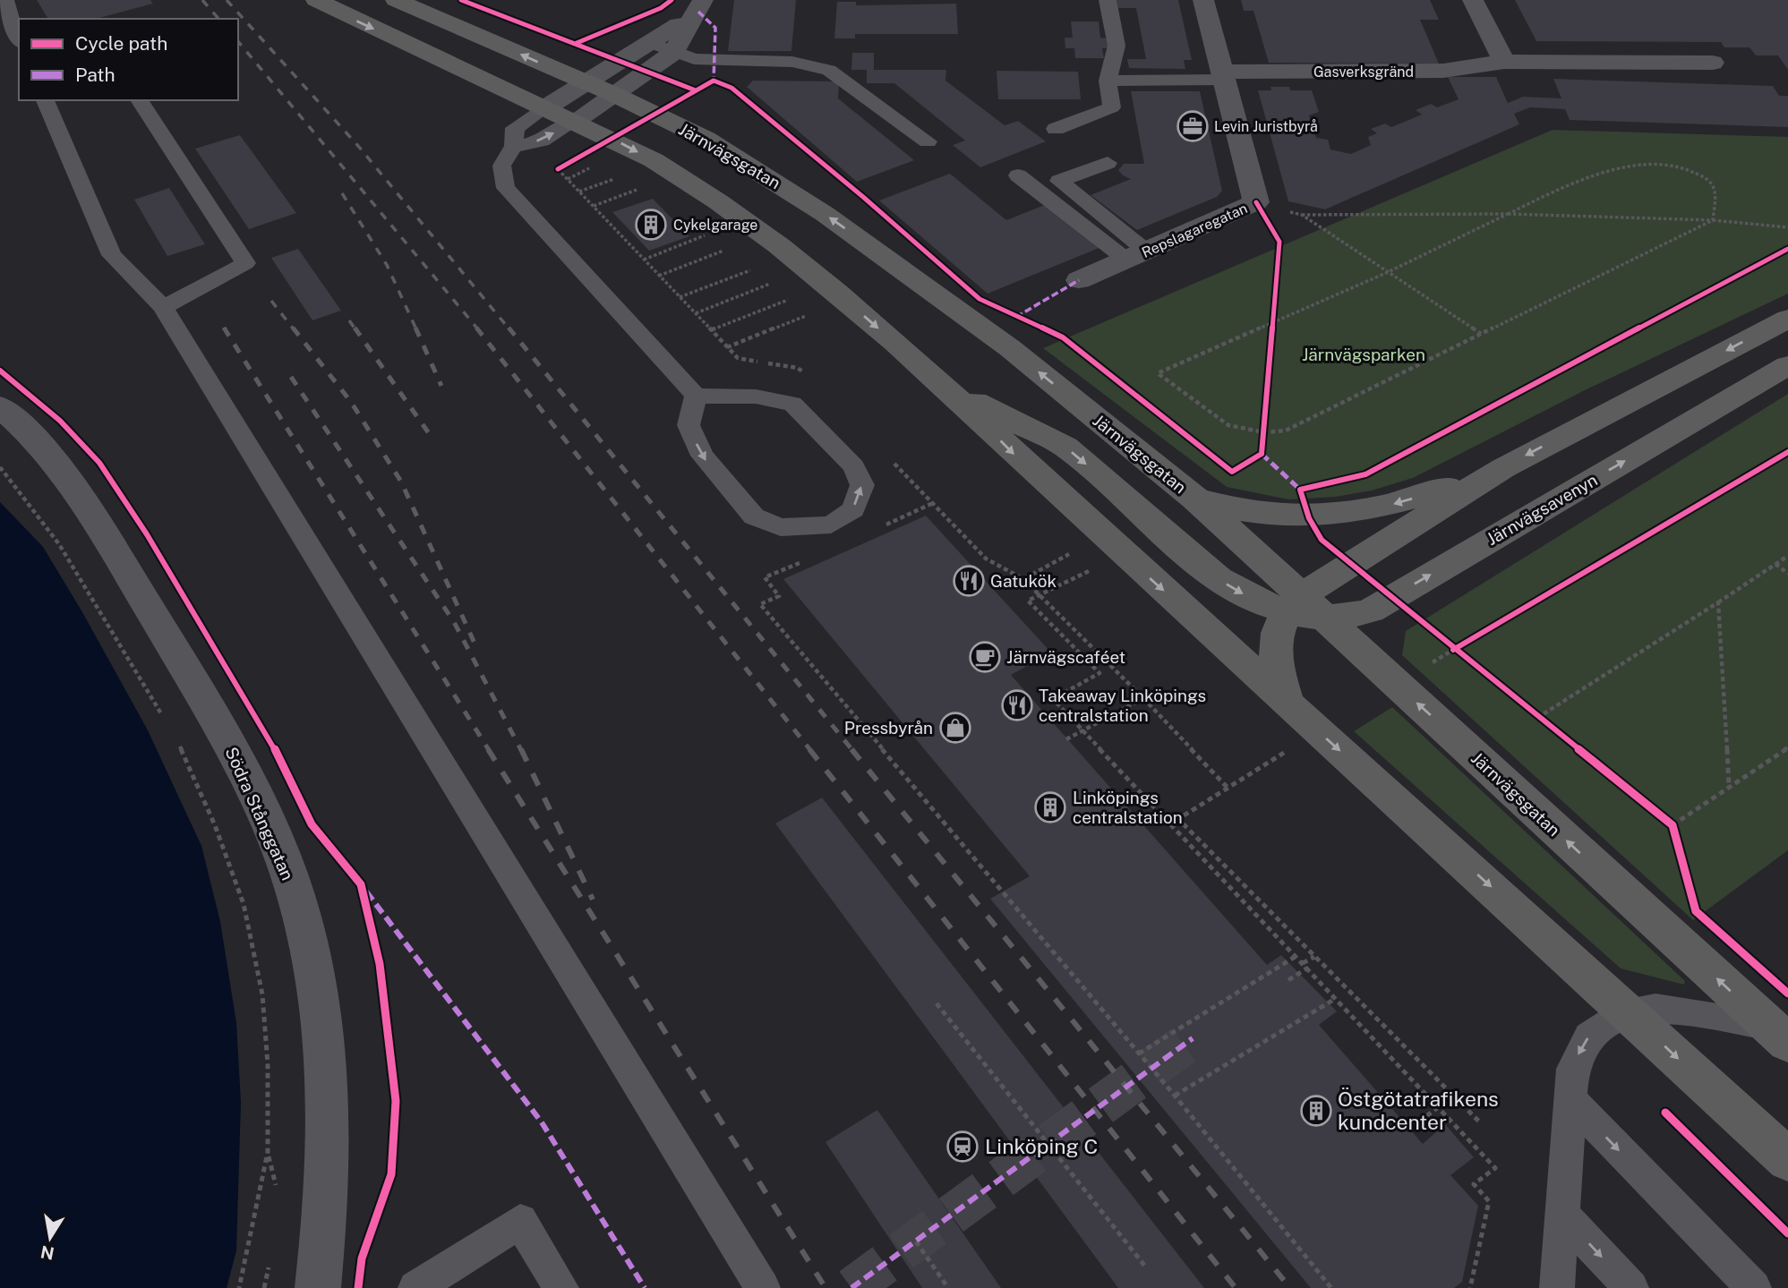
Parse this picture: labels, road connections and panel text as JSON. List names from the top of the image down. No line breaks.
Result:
{"streets":{"main road":["Järnvägsgatan","Järnvägsavenyn"],"street":["Gasverksgränd","Repslagaregatan","Södra Stånggatan"]},"crossings":[["Gasverksgränd","Repslagaregatan"],["Järnvägsgatan","Järnvägsavenyn"]],"parks":["Järnvägsparken"],"places":{"office":["Levin Juristbyrå"],"building":["Cykelgarage","Linköpings centralstation","Östgötatrafikens kundcenter"],"restaurant":["Gatukök","Takeaway Linköpings centralstation"],"cafe":["Järnvägscaféet"],"shop":["Pressbyrån"],"station":["Linköping C"]},"legend":["Cycle path","Path"],"north":"bottom"}
